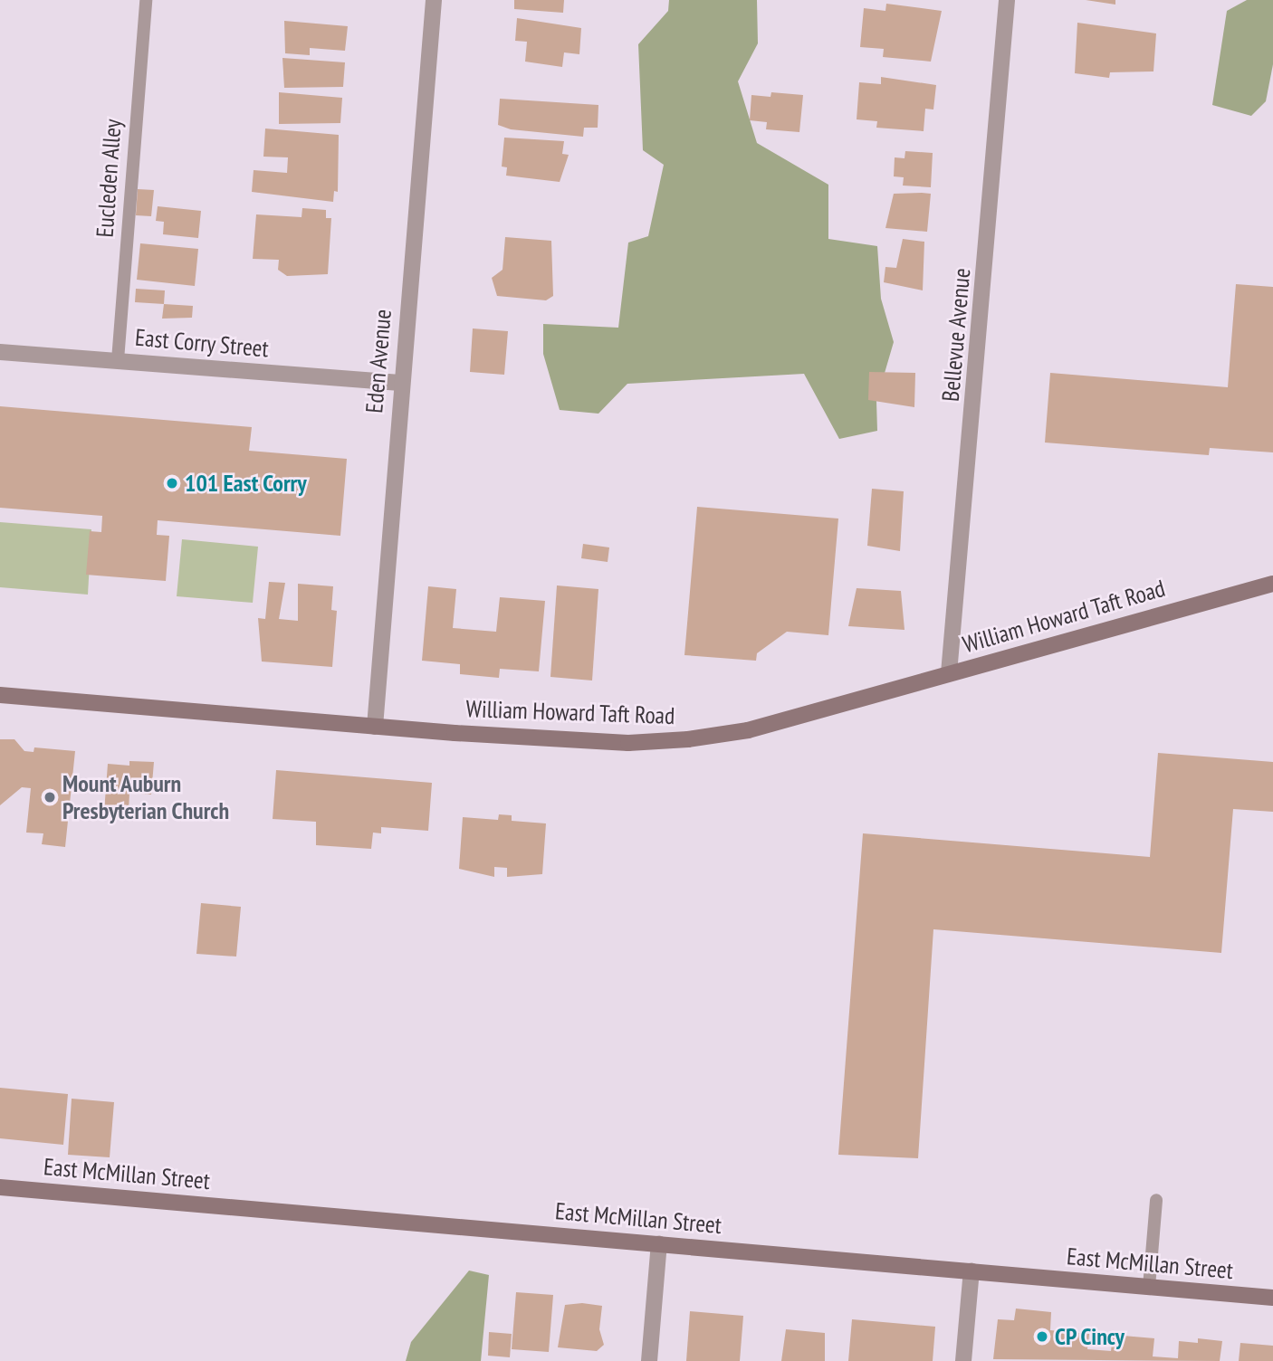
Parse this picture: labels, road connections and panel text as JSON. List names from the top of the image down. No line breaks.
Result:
{"streets":{"main road":["William Howard Taft Road","East McMillan Street"],"street":["Bellevue Avenue","East Corry Street","Eden Avenue"],"lane":["Eucleden Alley"]},"crossings":[["Eucleden Alley","East Corry Street"],["Bellevue Avenue","William Howard Taft Road"],["East Corry Street","Eden Avenue"],["Eden Avenue","William Howard Taft Road"]],"places":["101 East Corry","Mount Auburn Presbyterian Church","CP Cincy"]}
